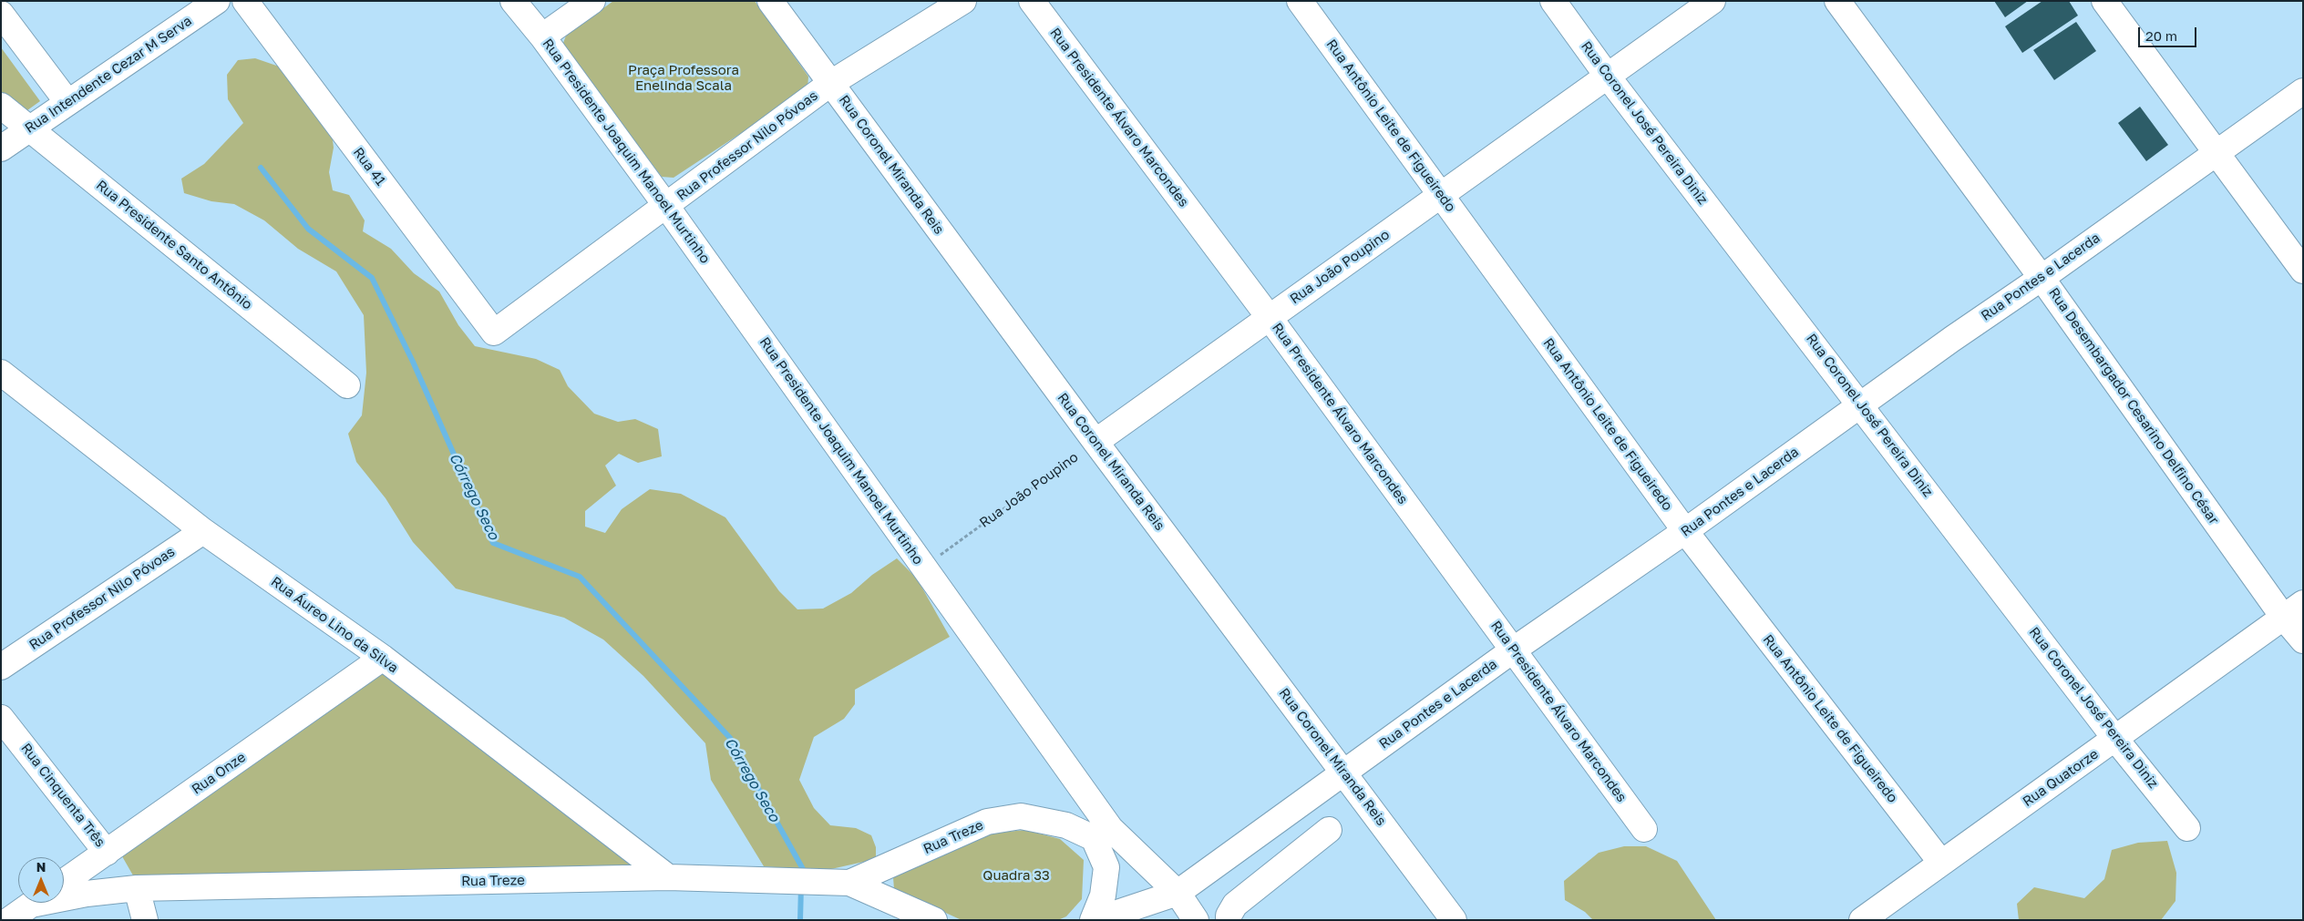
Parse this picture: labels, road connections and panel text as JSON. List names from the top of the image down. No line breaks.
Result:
{"streets":{"street":["Rua Intendente Cezar M Serva","Rua Presidente Álvaro Marcondes","Rua Coronel José Pereira Diniz","Rua Antônio Leite de Figueiredo","Rua Professor Nilo Póvoas","Rua Presidente Joaquim Manoel Murtinho","Rua Coronel Miranda Reis","Rua 41","Rua Presidente Santo Antônio","Rua João Poupino","Rua Pontes e Lacerda","Rua Desembargador Cesarino Delfino César","Rua Áureo Lino da Silva","Rua Onze","Rua Quatorze","Rua Cinquenta Três","Rua Treze"]},"crossings":[["Rua Intendente Cezar M Serva","Rua Presidente Santo Antônio"],["Rua Presidente Álvaro Marcondes","Rua João Poupino"],["Rua Presidente Álvaro Marcondes","Rua Pontes e Lacerda"],["Rua Coronel José Pereira Diniz","Rua João Poupino"],["Rua Coronel José Pereira Diniz","Rua Pontes e Lacerda"],["Rua Coronel José Pereira Diniz","Rua Quatorze"],["Rua Antônio Leite de Figueiredo","Rua João Poupino"],["Rua Antônio Leite de Figueiredo","Rua Pontes e Lacerda"],["Rua Antônio Leite de Figueiredo","Rua Quatorze"],["Rua Professor Nilo Póvoas","Rua Presidente Joaquim Manoel Murtinho"],["Rua Professor Nilo Póvoas","Rua Coronel Miranda Reis"],["Rua Professor Nilo Póvoas","Rua 41"],["Rua Professor Nilo Póvoas","Rua Áureo Lino da Silva"],["Rua Presidente Joaquim Manoel Murtinho","Rua João Poupino"],["Rua Presidente Joaquim Manoel Murtinho","Rua Pontes e Lacerda"],["Rua Presidente Joaquim Manoel Murtinho","Rua Treze"],["Rua Coronel Miranda Reis","Rua João Poupino"],["Rua Coronel Miranda Reis","Rua Pontes e Lacerda"],["Rua Pontes e Lacerda","Rua Desembargador Cesarino Delfino César"],["Rua Desembargador Cesarino Delfino César","Rua Quatorze"],["Rua Áureo Lino da Silva","Rua Onze"],["Rua Áureo Lino da Silva","Rua Treze"],["Rua Onze","Rua Cinquenta Três"]],"water":["Córrego Seco"],"parks":["Praça Professora Enelinda Scala","Quadra 33"],"scale_bar":"20 m","north":"top"}
